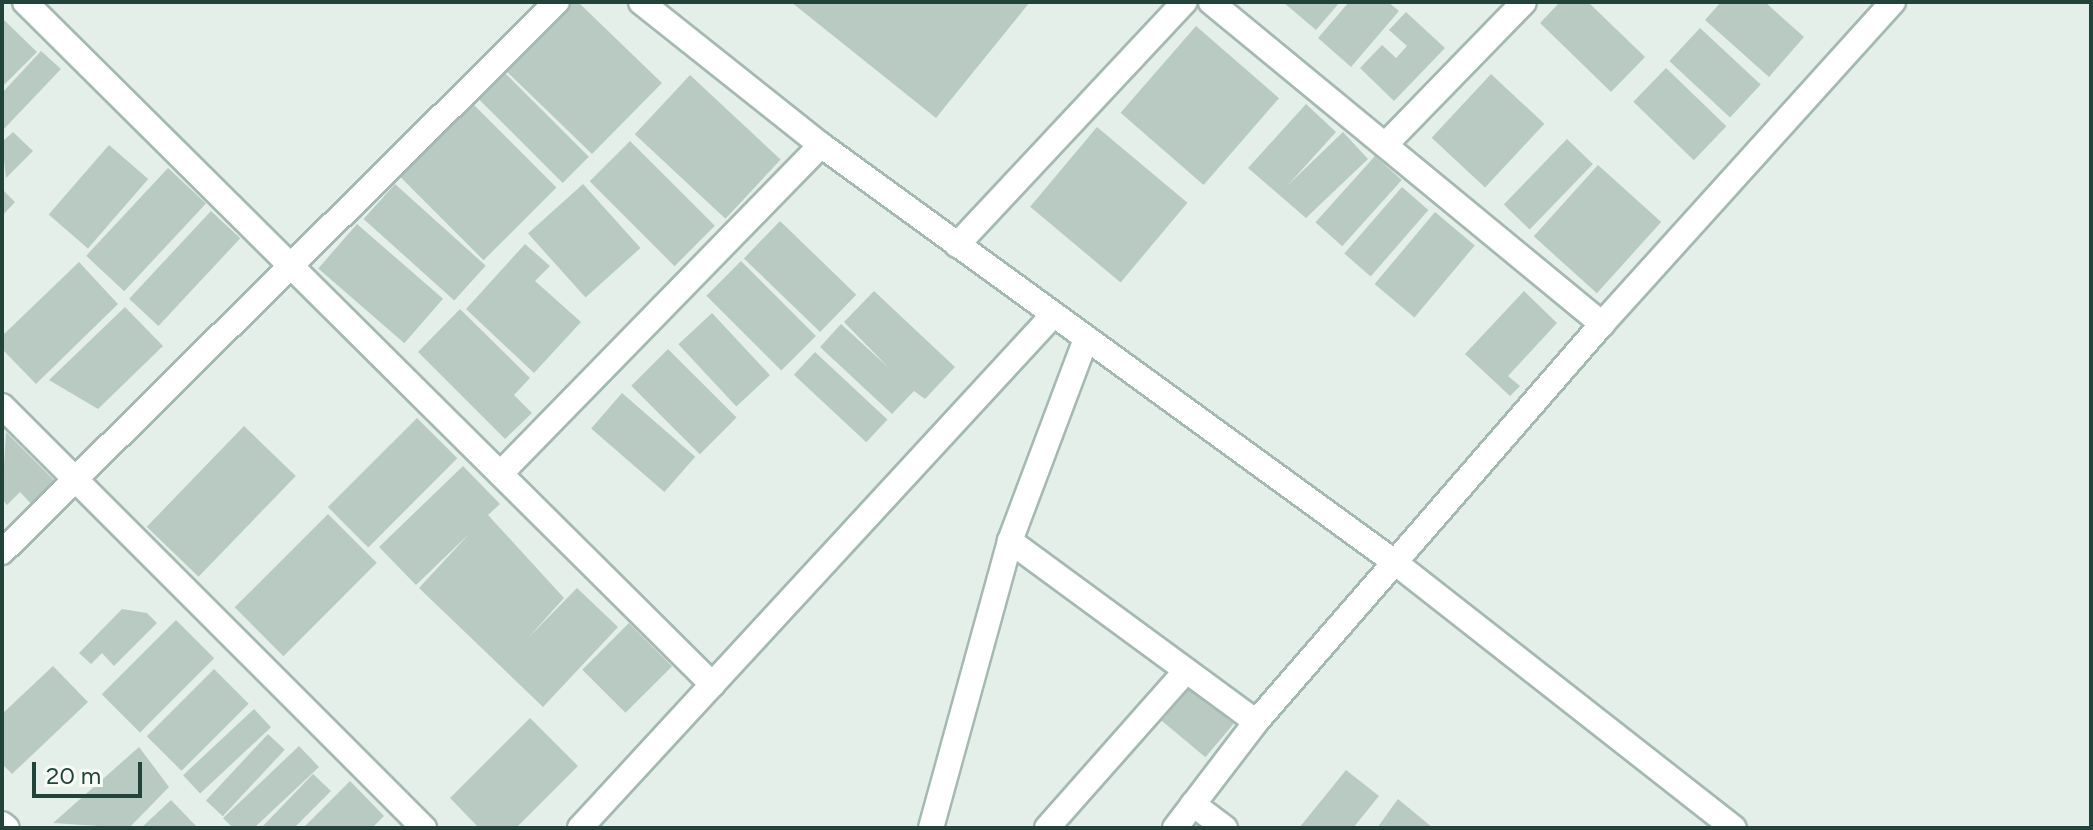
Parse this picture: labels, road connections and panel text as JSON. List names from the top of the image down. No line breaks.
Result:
{"scale_bar":"20 m"}
